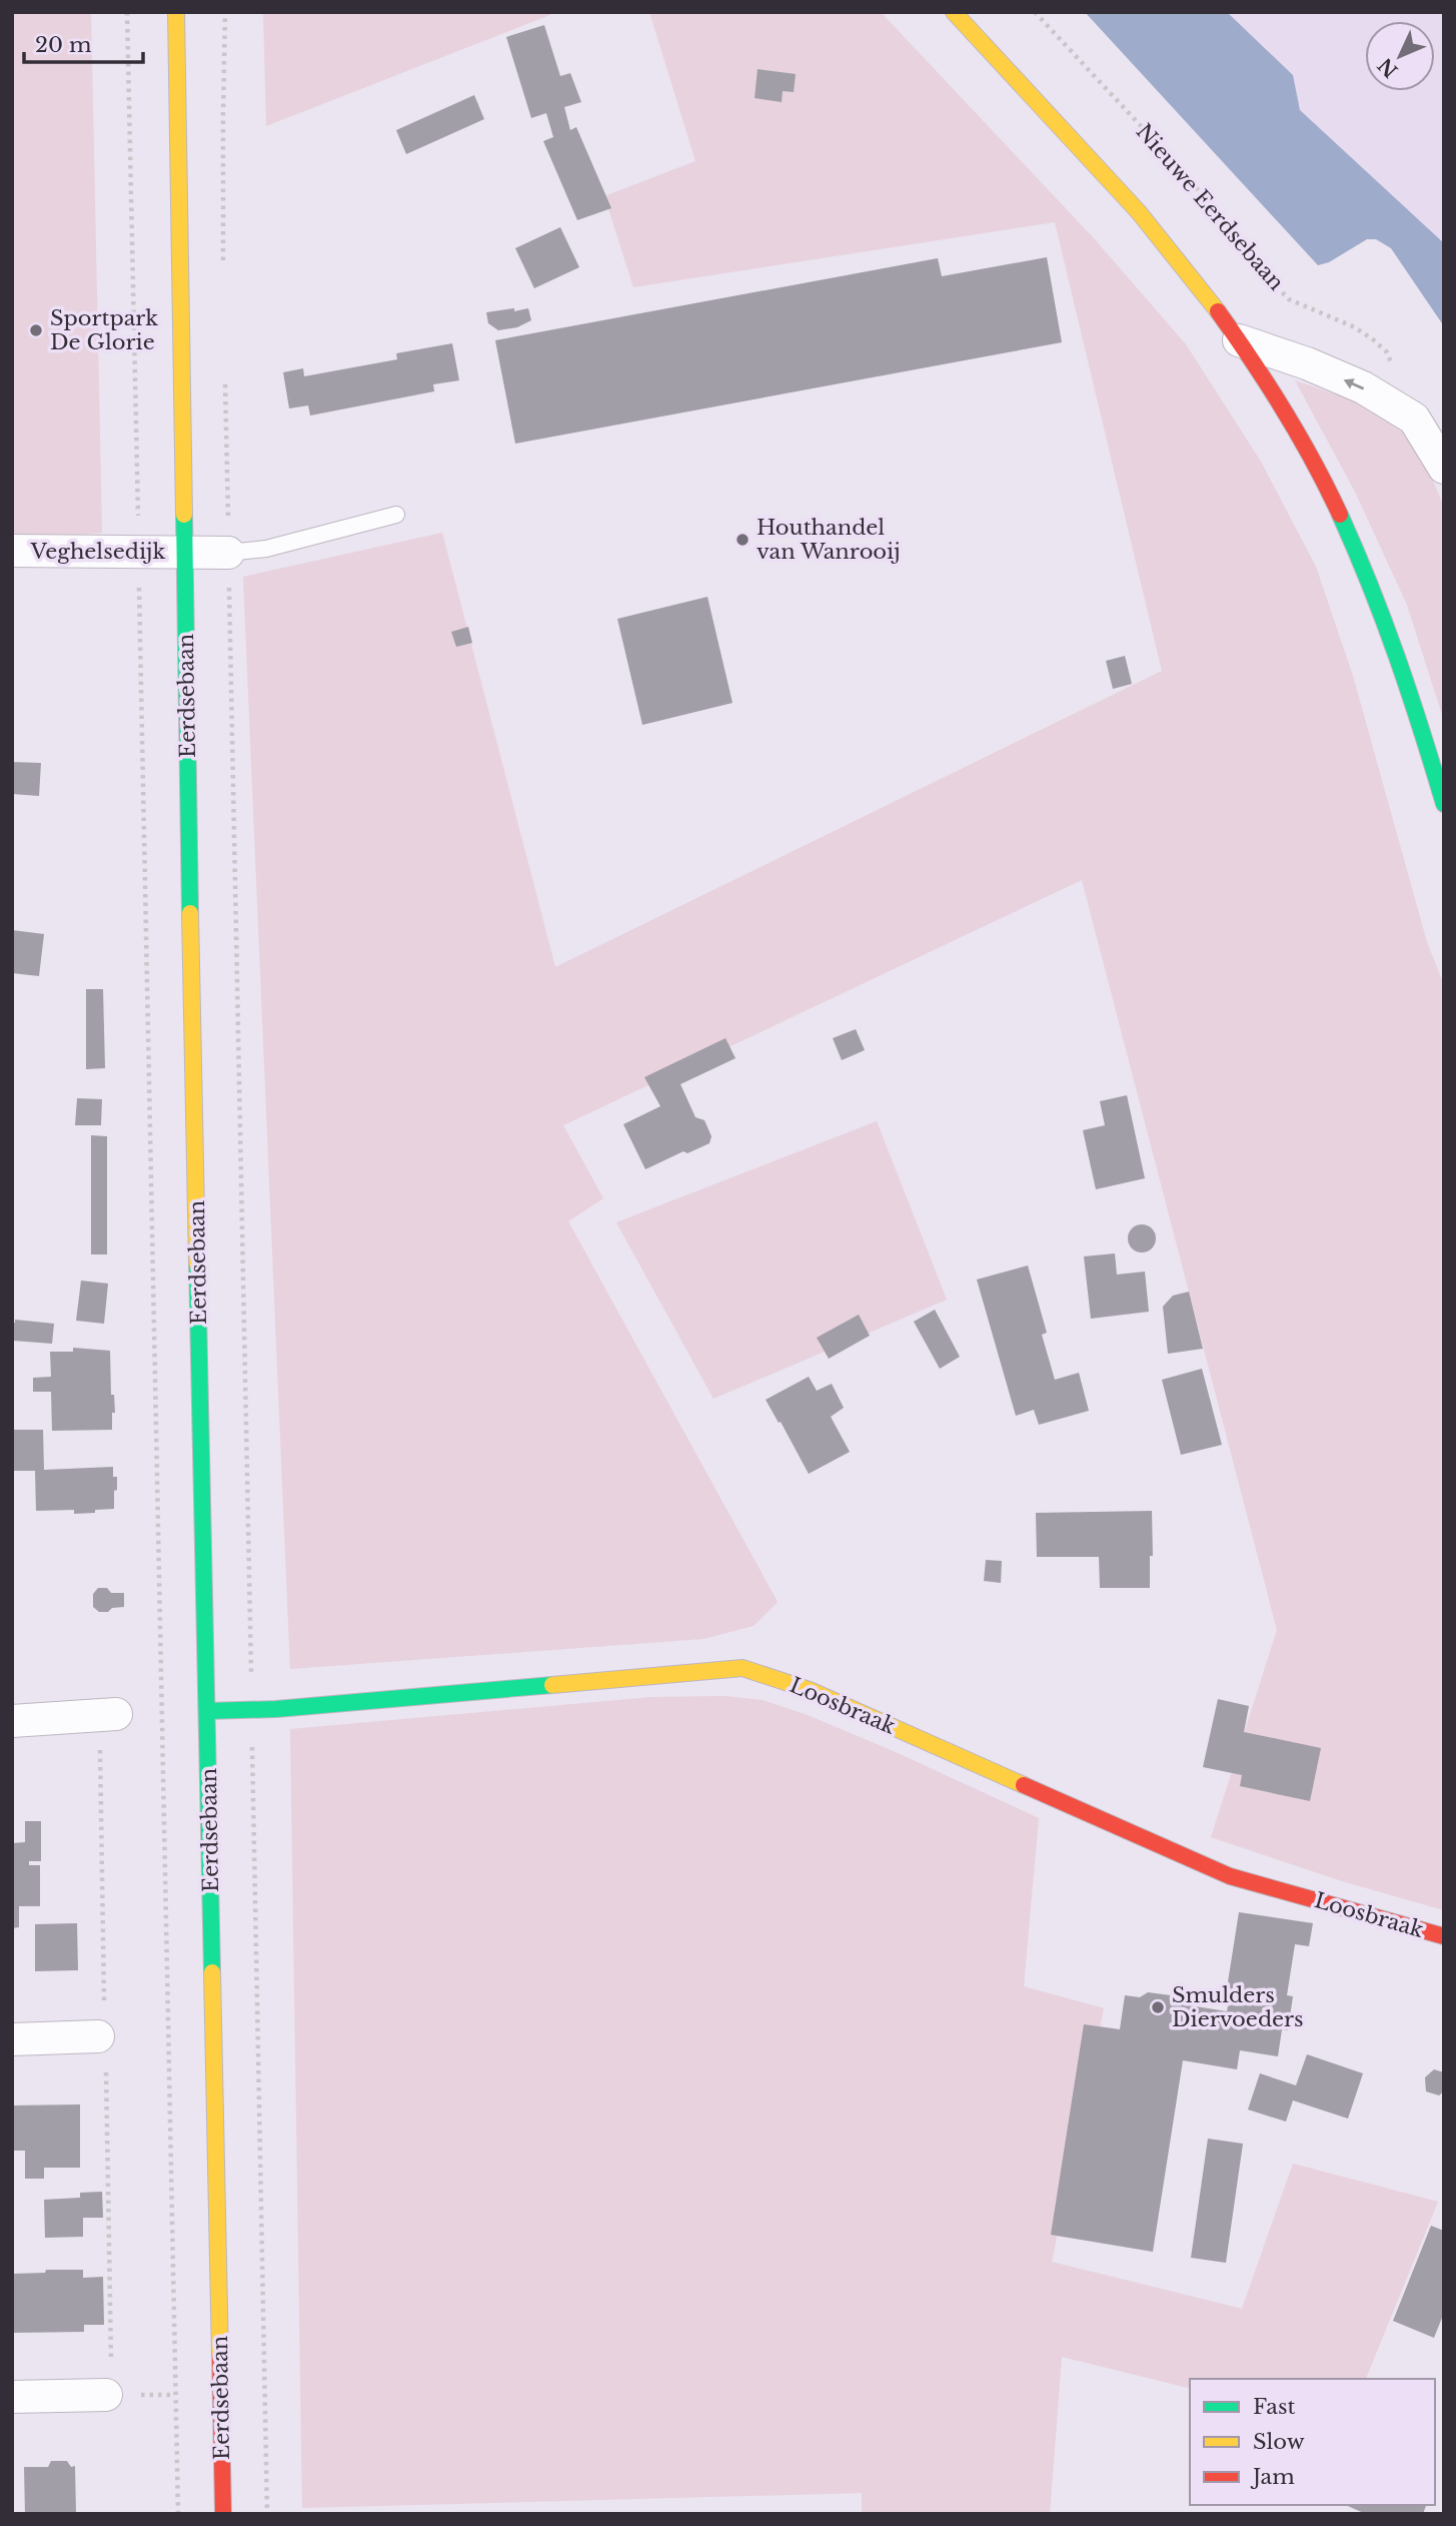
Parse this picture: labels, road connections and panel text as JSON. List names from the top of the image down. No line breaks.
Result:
{"streets":{"street":["Veghelsedijk","Eerdsebaan","Loosbraak"],"path":["Nieuwe Eerdsebaan"]},"crossings":[["Veghelsedijk","Eerdsebaan"],["Eerdsebaan","Loosbraak"]],"places":["Sportpark De Glorie","Houthandel van Wanrooij","Smulders Diervoeders"],"legend":["Fast","Slow","Jam"],"scale_bar":"20 m","north":"bottom left"}
